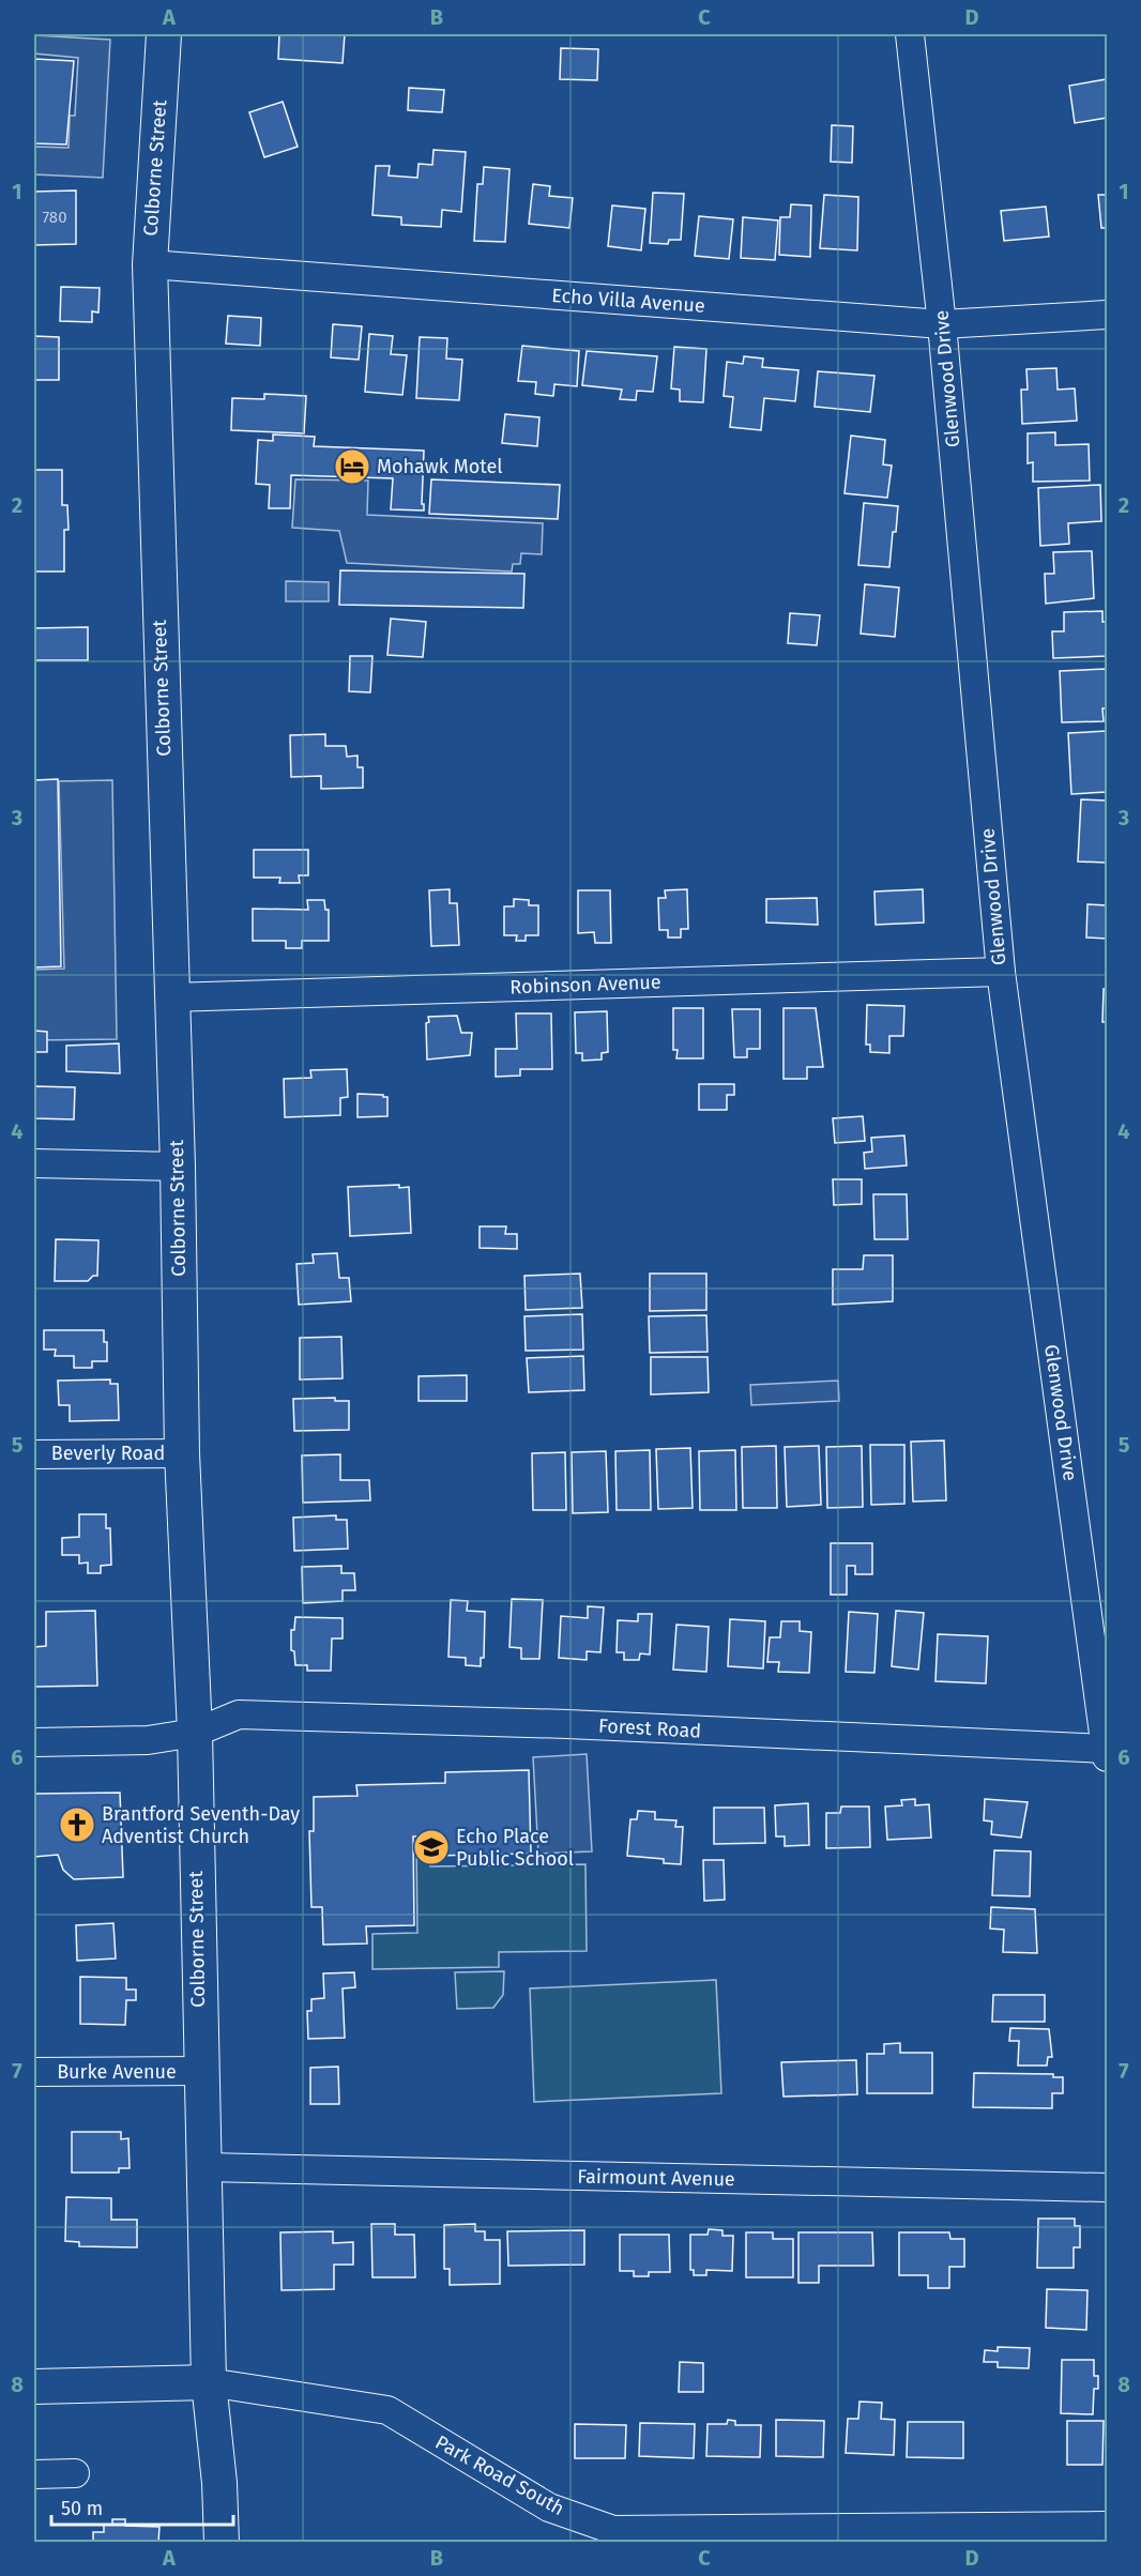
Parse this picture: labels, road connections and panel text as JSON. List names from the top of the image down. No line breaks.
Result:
{"streets":{"main road":["Colborne Street"],"street":["Echo Villa Avenue","Glenwood Drive","Robinson Avenue","Beverly Road","Forest Road","Burke Avenue","Fairmount Avenue","Park Road South"]},"crossings":[["Colborne Street","Echo Villa Avenue"],["Colborne Street","Robinson Avenue"],["Colborne Street","Beverly Road"],["Colborne Street","Forest Road"],["Colborne Street","Burke Avenue"],["Colborne Street","Fairmount Avenue"],["Colborne Street","Park Road South"],["Echo Villa Avenue","Glenwood Drive"],["Glenwood Drive","Robinson Avenue"],["Glenwood Drive","Forest Road"]],"places":{"hotel":["Mohawk Motel"],"church":["Brantford Seventh-Day Adventist Church"],"school or university":["Echo Place Public School"]},"house_numbers":["780"],"scale_bar":"50 m","grid":{"columns":["A","B","C","D"],"rows":["1","2","3","4","5","6","7","8"]}}
